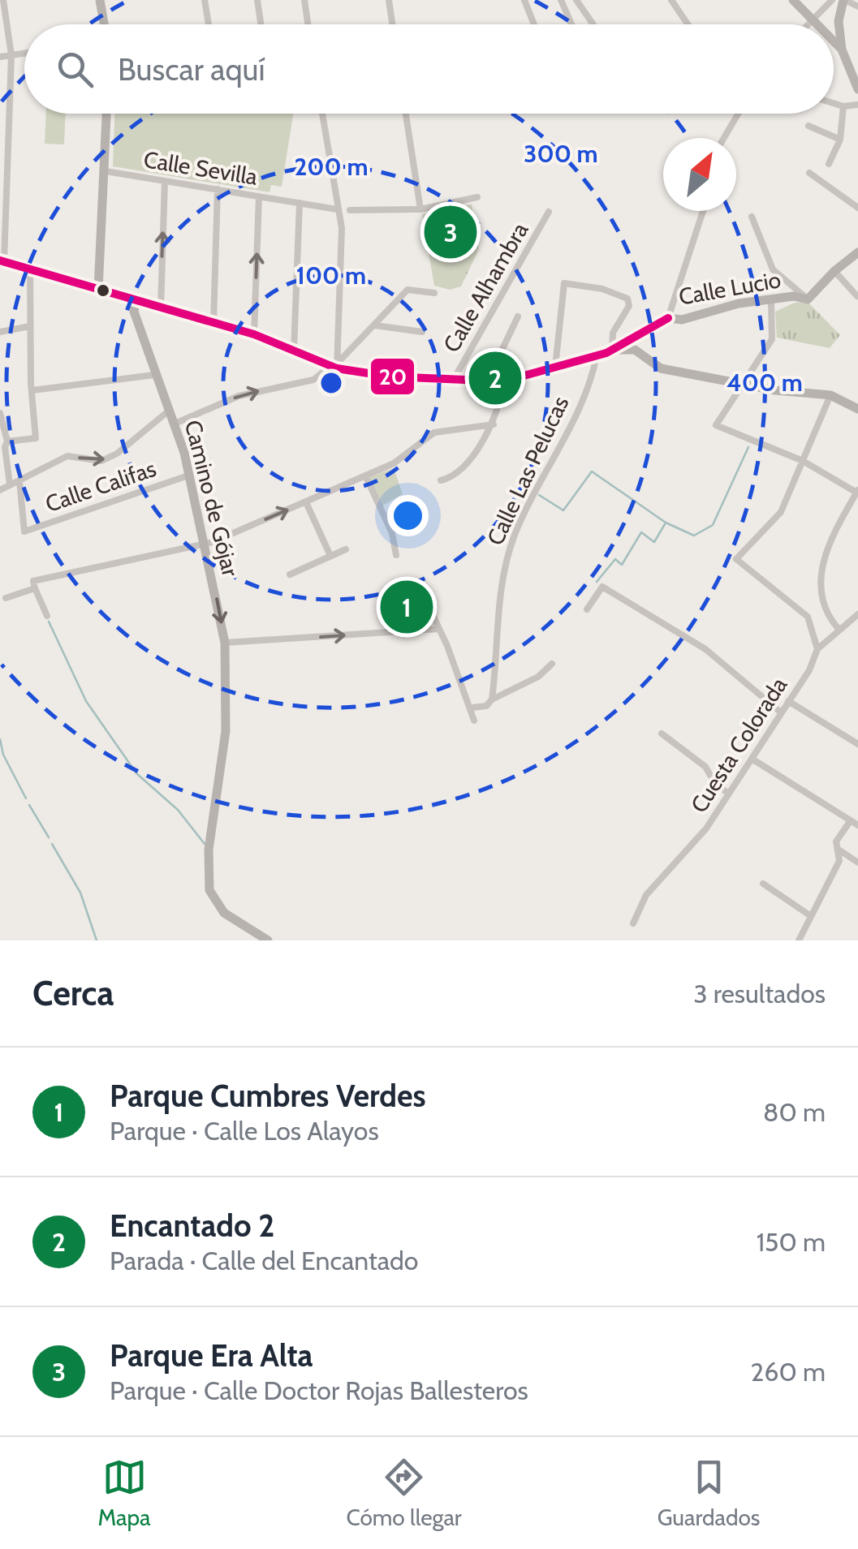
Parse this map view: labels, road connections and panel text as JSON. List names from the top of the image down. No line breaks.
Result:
{"streets":{"street":["Calle Sevilla","Calle Alhambra","Calle Lucio","Calle Las Pelucas","Calle Califas","Camino de Gójar","Cuesta Colorada"]},"crossings":[["Calle Califas","Camino de Gójar"]],"lines":["transit line 20"],"north":"top right","page":{"search":"Buscar aquí","pins":["3","2","1"],"heading":["Cerca","3 resultados"],"list":[{"mark":"1","name":"Parque Cumbres Verdes","note":"Parque · Calle Los Alayos","value":"80 m"},{"mark":"2","name":"Encantado 2","note":"Parada · Calle del Encantado","value":"150 m"},{"mark":"3","name":"Parque Era Alta","note":"Parque · Calle Doctor Rojas Ballesteros","value":"260 m"}],"nav":["Mapa","Cómo llegar","Guardados"]},"rings":["300 m","200 m","100 m","400 m"]}
